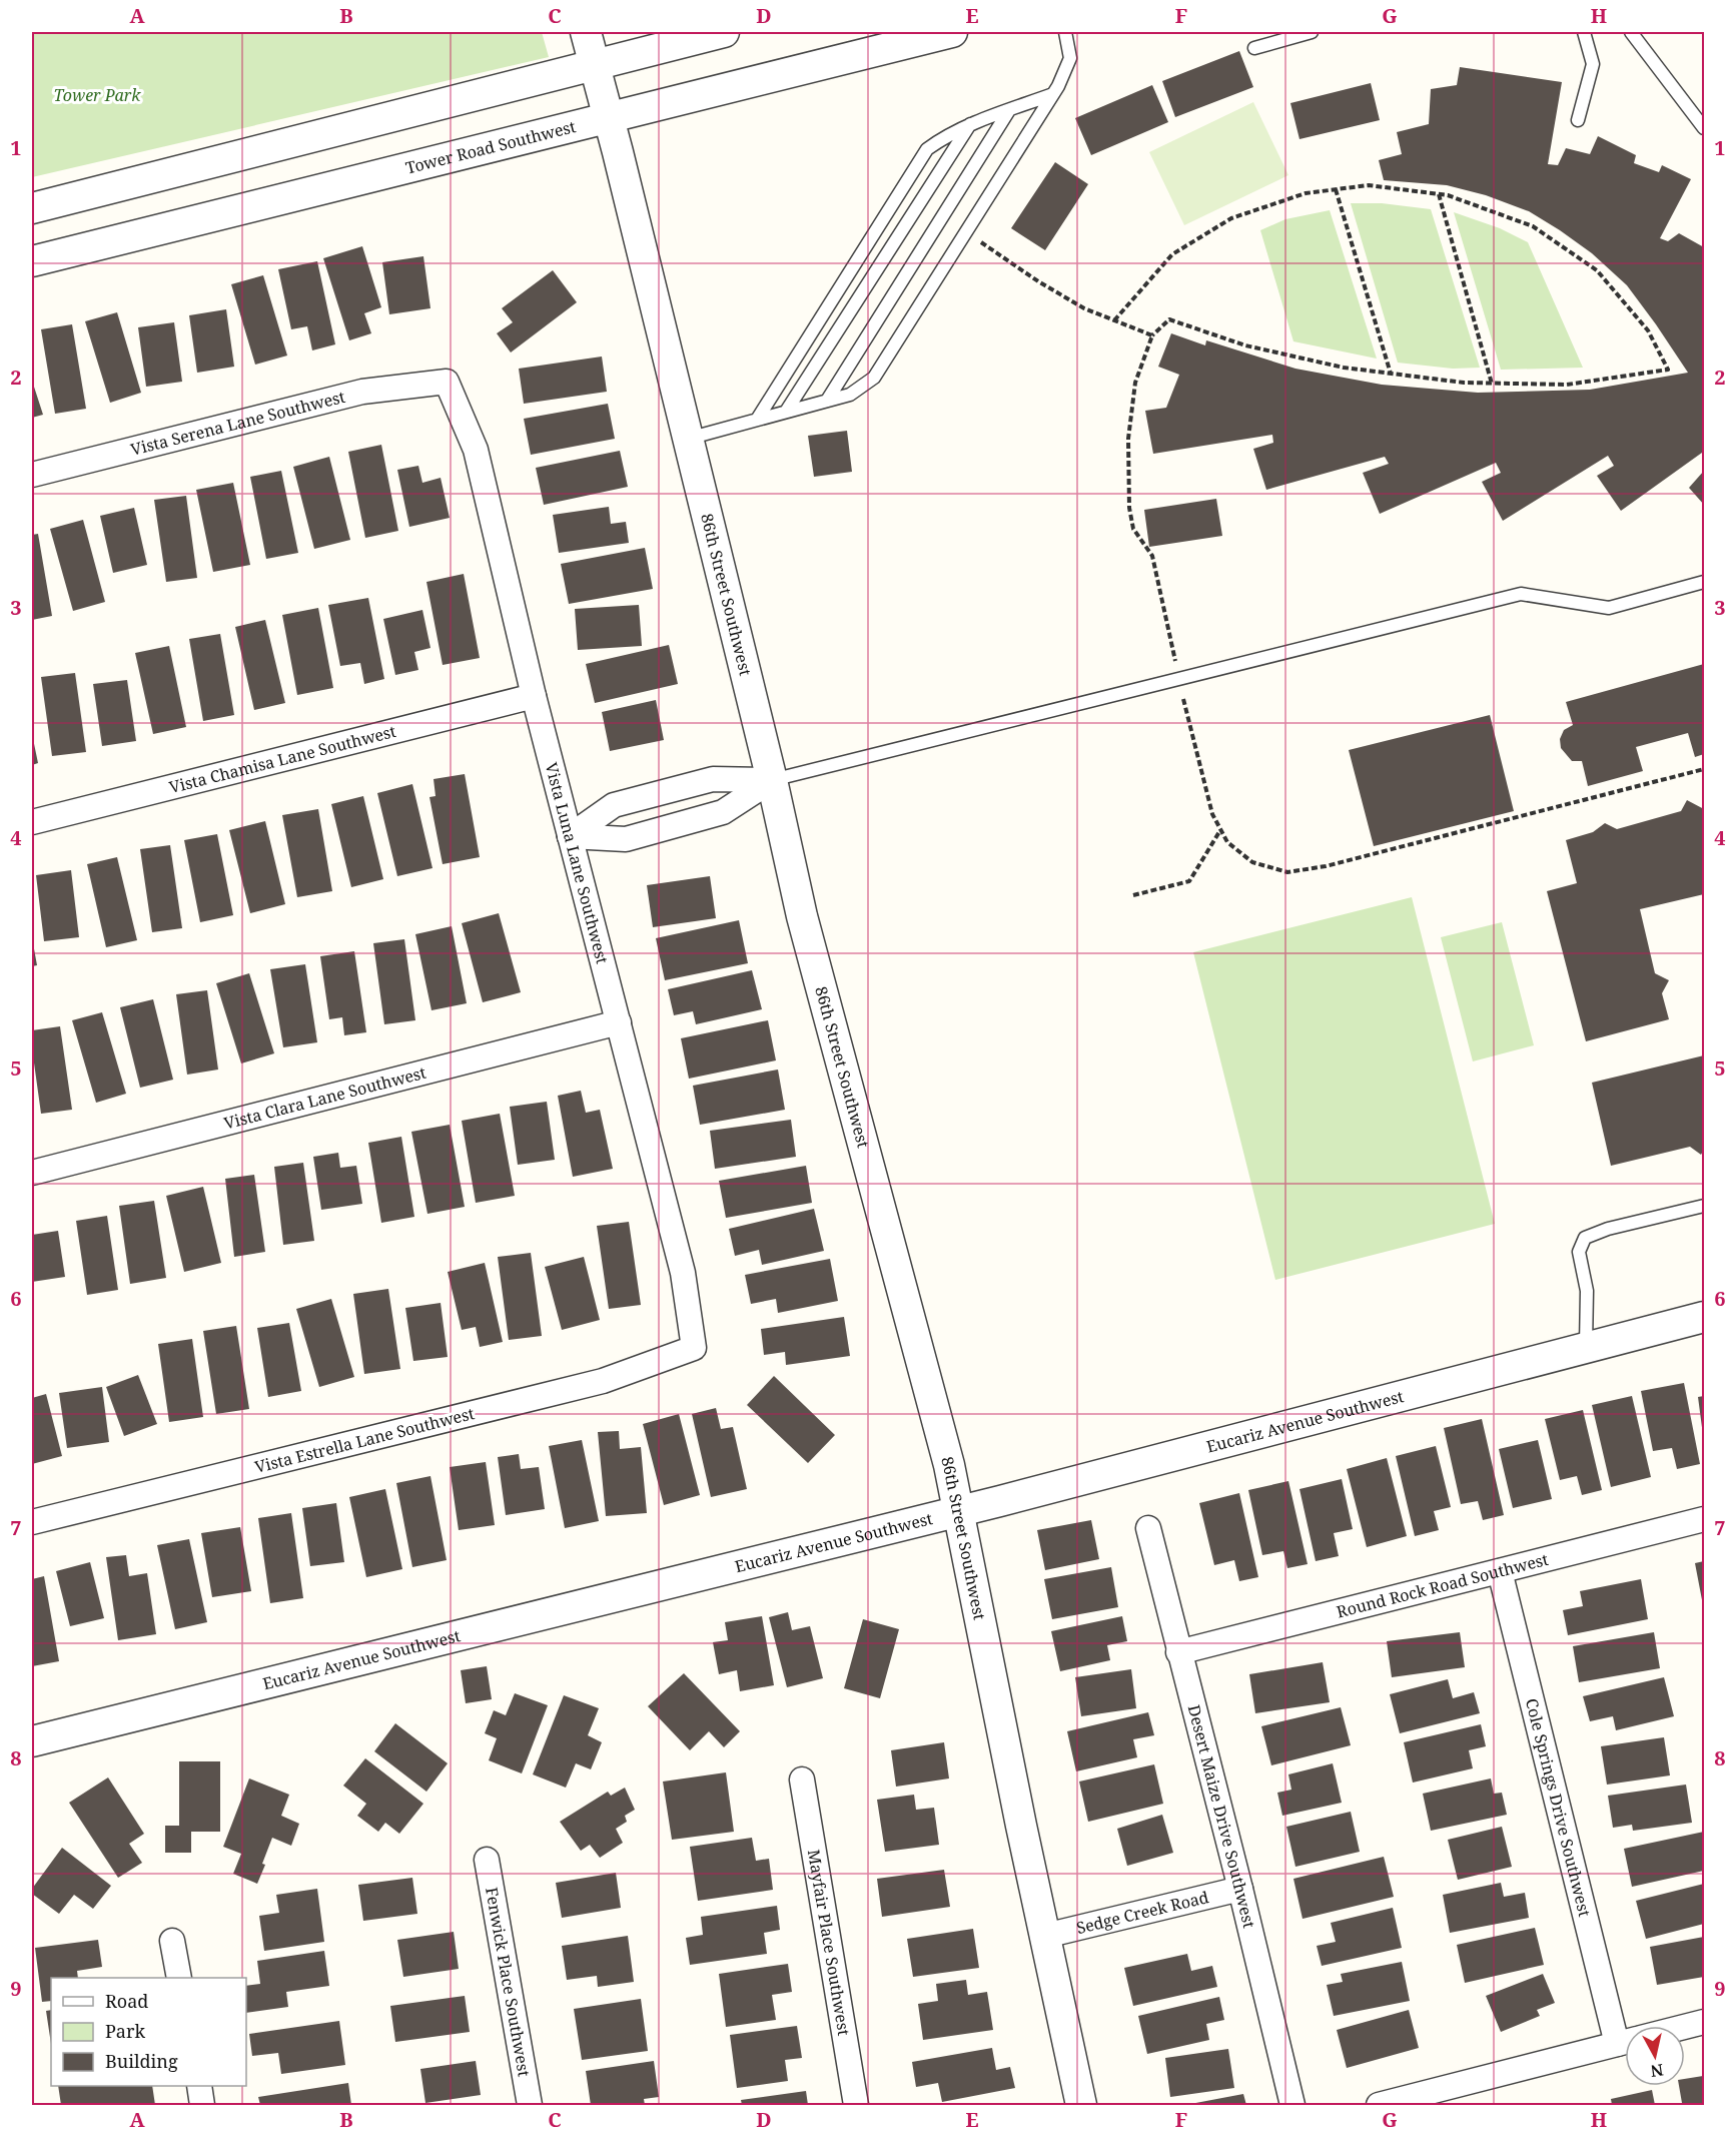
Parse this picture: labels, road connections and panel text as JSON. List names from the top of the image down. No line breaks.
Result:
{"streets":{"street":["Tower Road Southwest","Vista Serena Lane Southwest","86th Street Southwest","Vista Chamisa Lane Southwest","Vista Luna Lane Southwest","Vista Clara Lane Southwest","Eucariz Avenue Southwest","Vista Estrella Lane Southwest","Round Rock Road Southwest","Cole Springs Drive Southwest","Desert Maize Drive Southwest","Sedge Creek Road","Mayfair Place Southwest","Fenwick Place Southwest"]},"crossings":[["Tower Road Southwest","86th Street Southwest"],["Vista Serena Lane Southwest","Vista Luna Lane Southwest"],["86th Street Southwest","Eucariz Avenue Southwest"],["86th Street Southwest","Sedge Creek Road"],["Vista Chamisa Lane Southwest","Vista Luna Lane Southwest"],["Vista Luna Lane Southwest","Vista Clara Lane Southwest"],["Vista Luna Lane Southwest","Vista Estrella Lane Southwest"],["Round Rock Road Southwest","Cole Springs Drive Southwest"],["Round Rock Road Southwest","Desert Maize Drive Southwest"],["Desert Maize Drive Southwest","Sedge Creek Road"]],"parks":["Tower Park"],"legend":["Road","Park","Building"],"north":"bottom","grid":{"columns":["A","B","C","D","E","F","G","H"],"rows":["1","2","3","4","5","6","7","8","9"]}}
